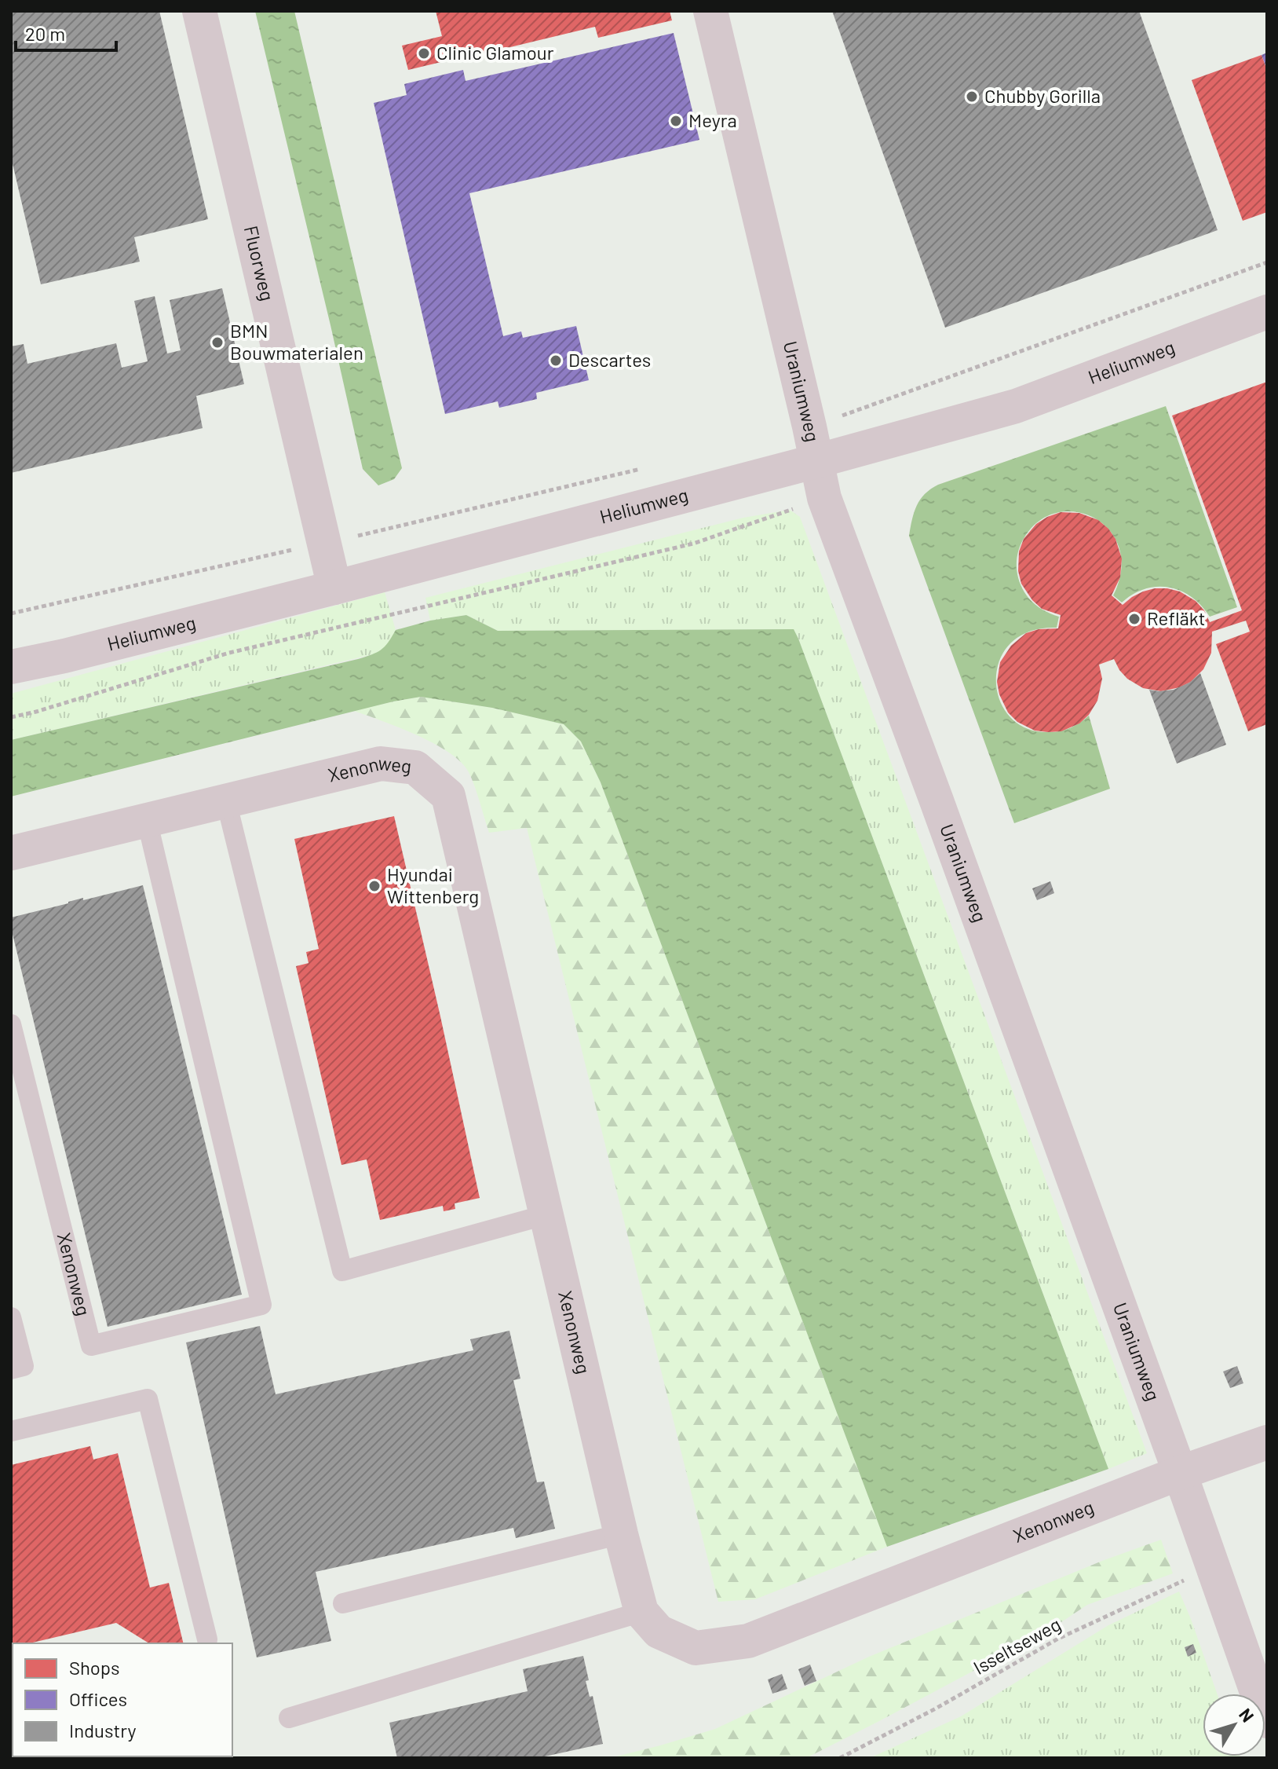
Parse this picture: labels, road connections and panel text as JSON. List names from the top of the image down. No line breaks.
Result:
{"streets":{"street":["Fluorweg","Heliumweg","Uraniumweg","Xenonweg"],"path":["Isseltseweg"]},"crossings":[["Fluorweg","Heliumweg"],["Heliumweg","Uraniumweg"],["Uraniumweg","Xenonweg"],["Uraniumweg","Isseltseweg"]],"places":["Clinic Glamour","Chubby Gorilla","Meyra","BMN Bouwmaterialen","Descartes","Refläkt","Hyundai Wittenberg"],"legend":["Shops","Offices","Industry"],"scale_bar":"20 m","north":"top right"}
